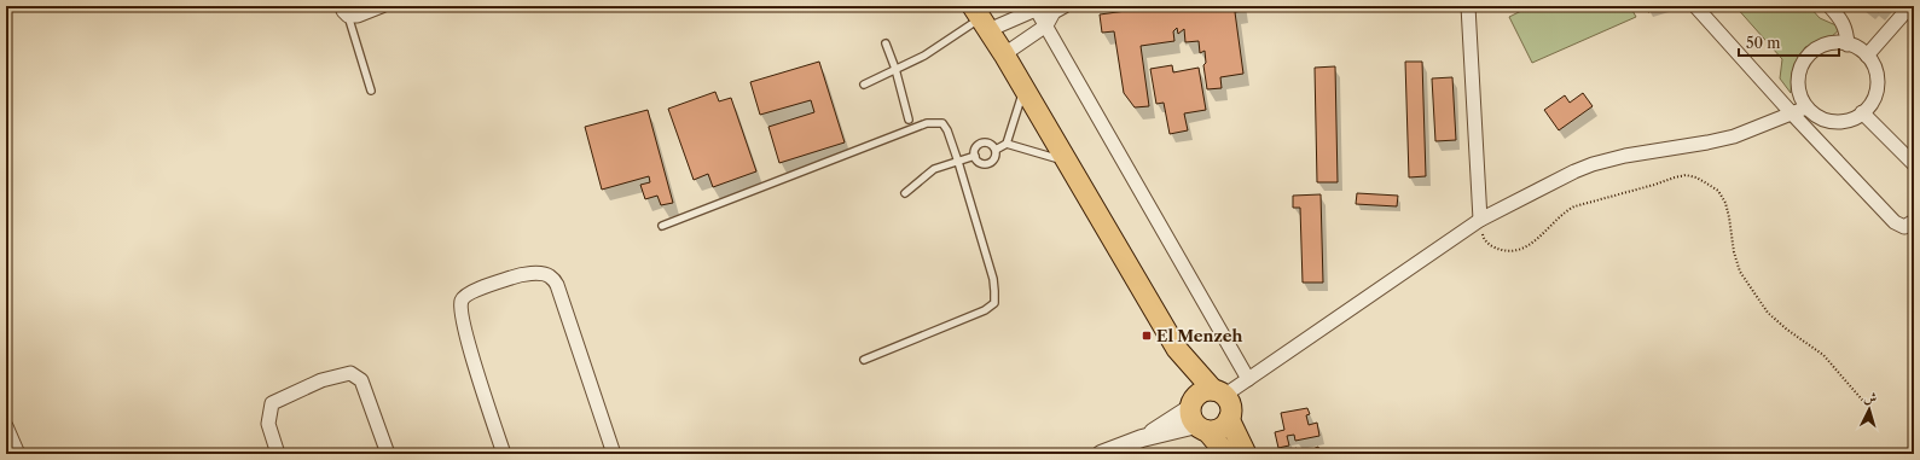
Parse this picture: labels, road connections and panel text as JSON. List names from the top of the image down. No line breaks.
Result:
{"places":{"transit":["El Menzeh"]},"scale_bar":"50 m","north":"top"}
